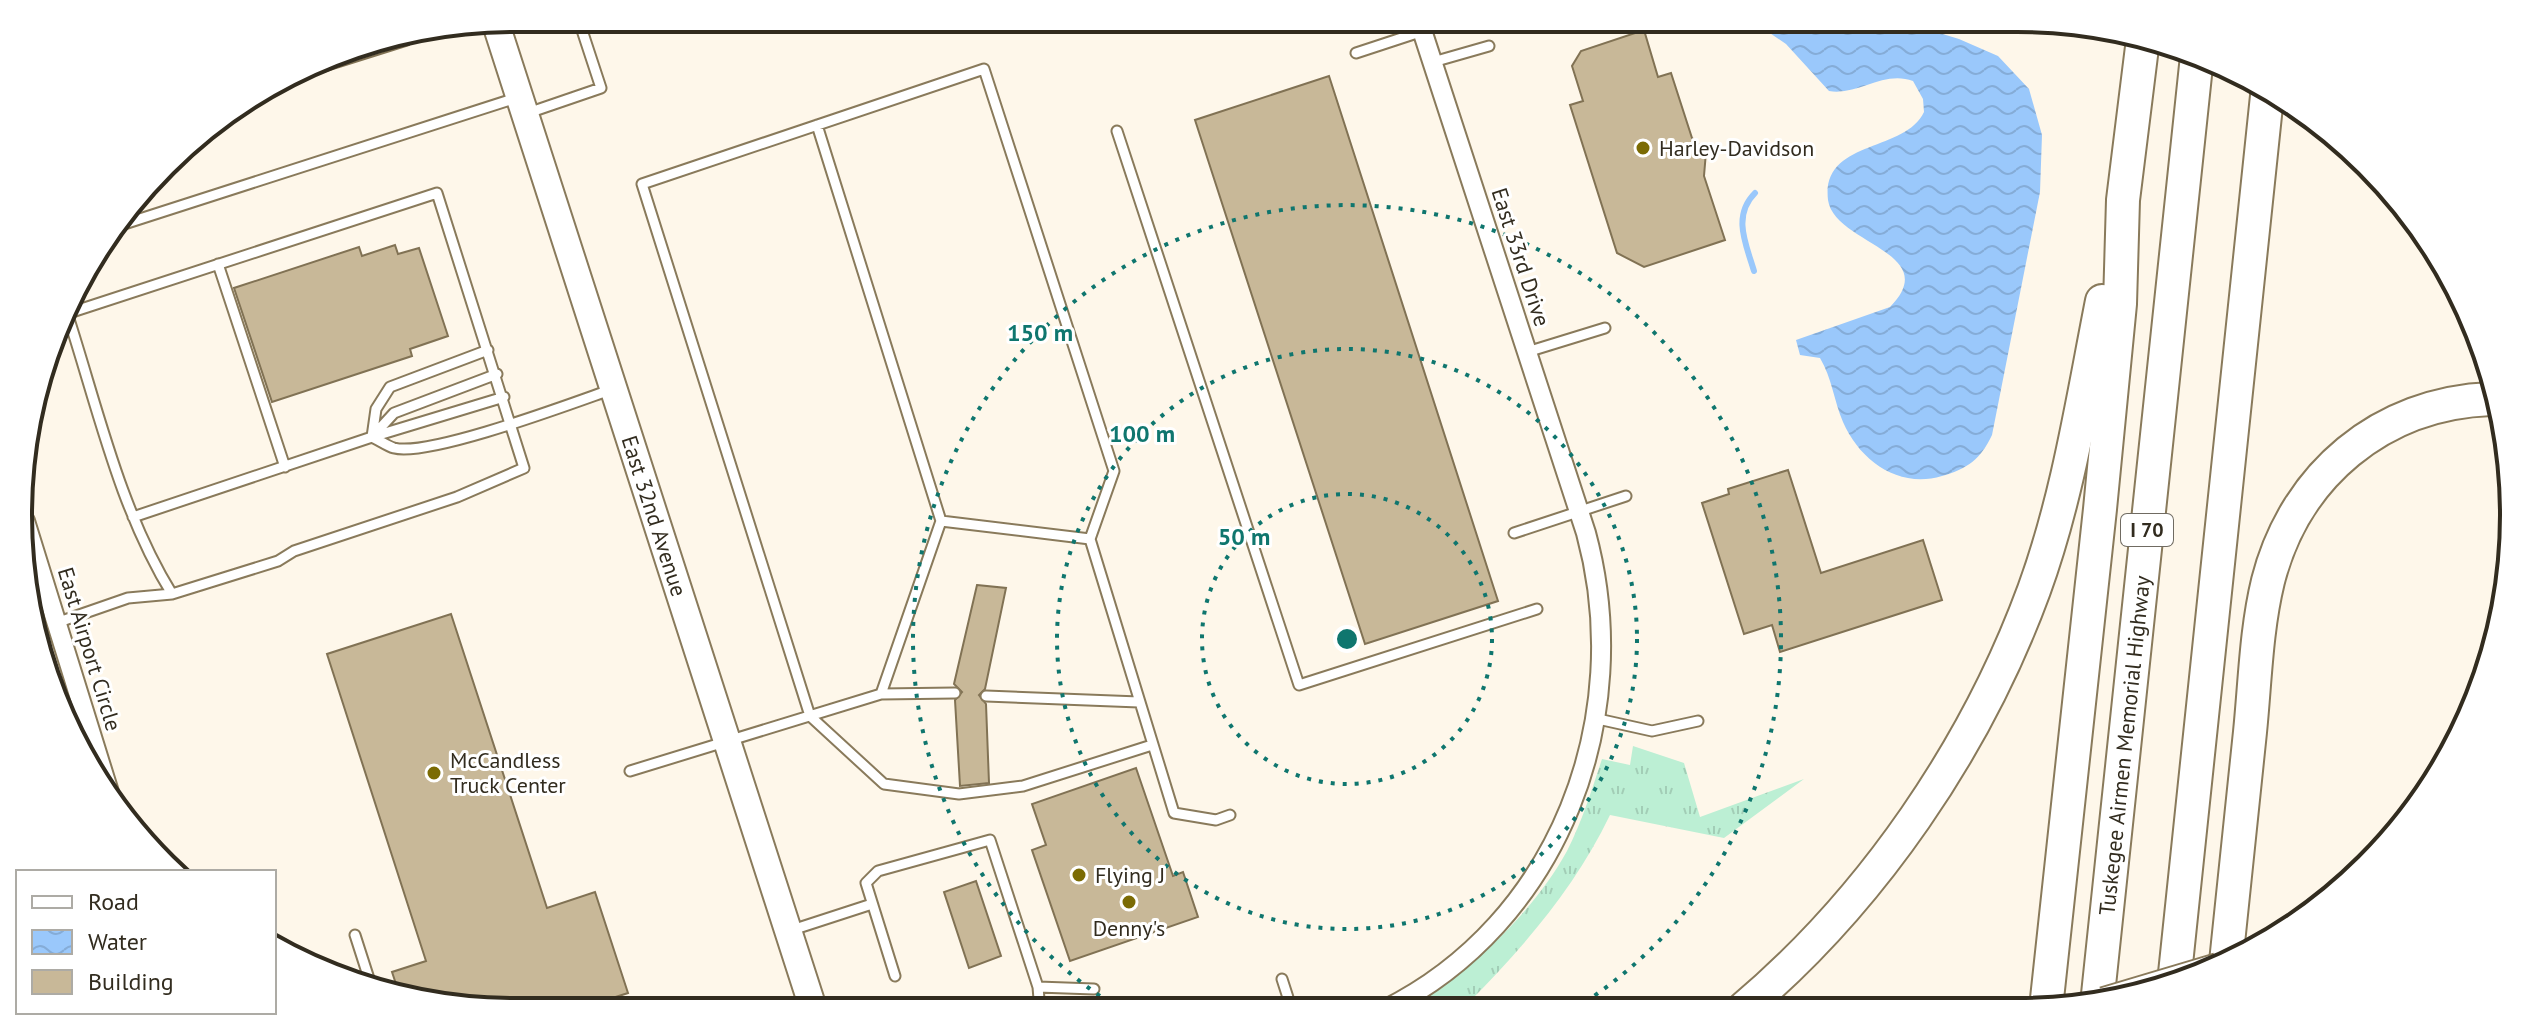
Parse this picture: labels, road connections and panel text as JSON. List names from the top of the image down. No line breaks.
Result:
{"streets":{"highway":["I 70","Tuskegee Airmen Memorial Highway"],"street":["East 33rd Drive","East 32nd Avenue","East Airport Circle"]},"places":["Harley-Davidson","McCandless Truck Center","Flying J","Denny's"],"legend":["Road","Water","Building"],"rings":["150 m","100 m","50 m"]}
